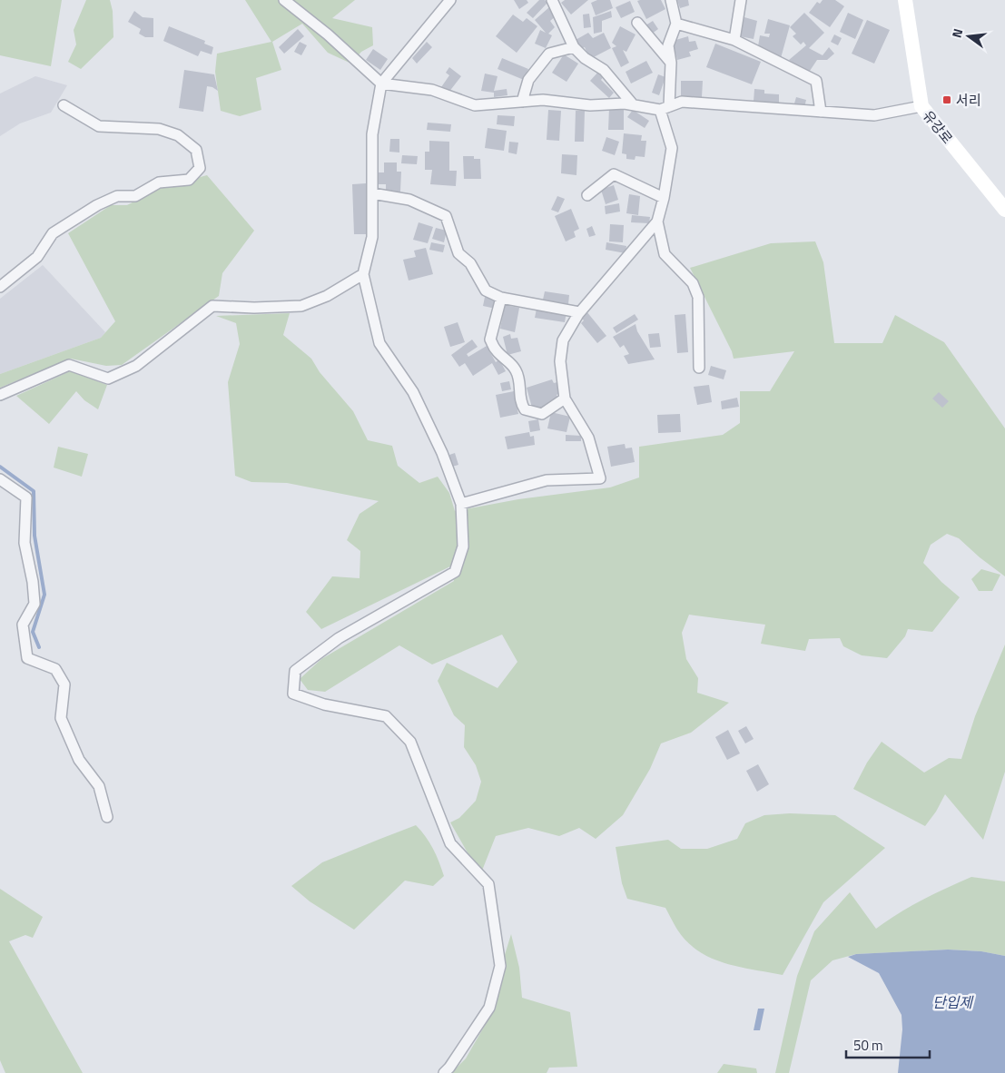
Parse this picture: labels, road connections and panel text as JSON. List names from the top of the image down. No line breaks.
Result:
{"streets":{"main road":["유강로"]},"water":["단입제"],"places":{"transit":["서리"]},"scale_bar":"50 m","north":"left"}
